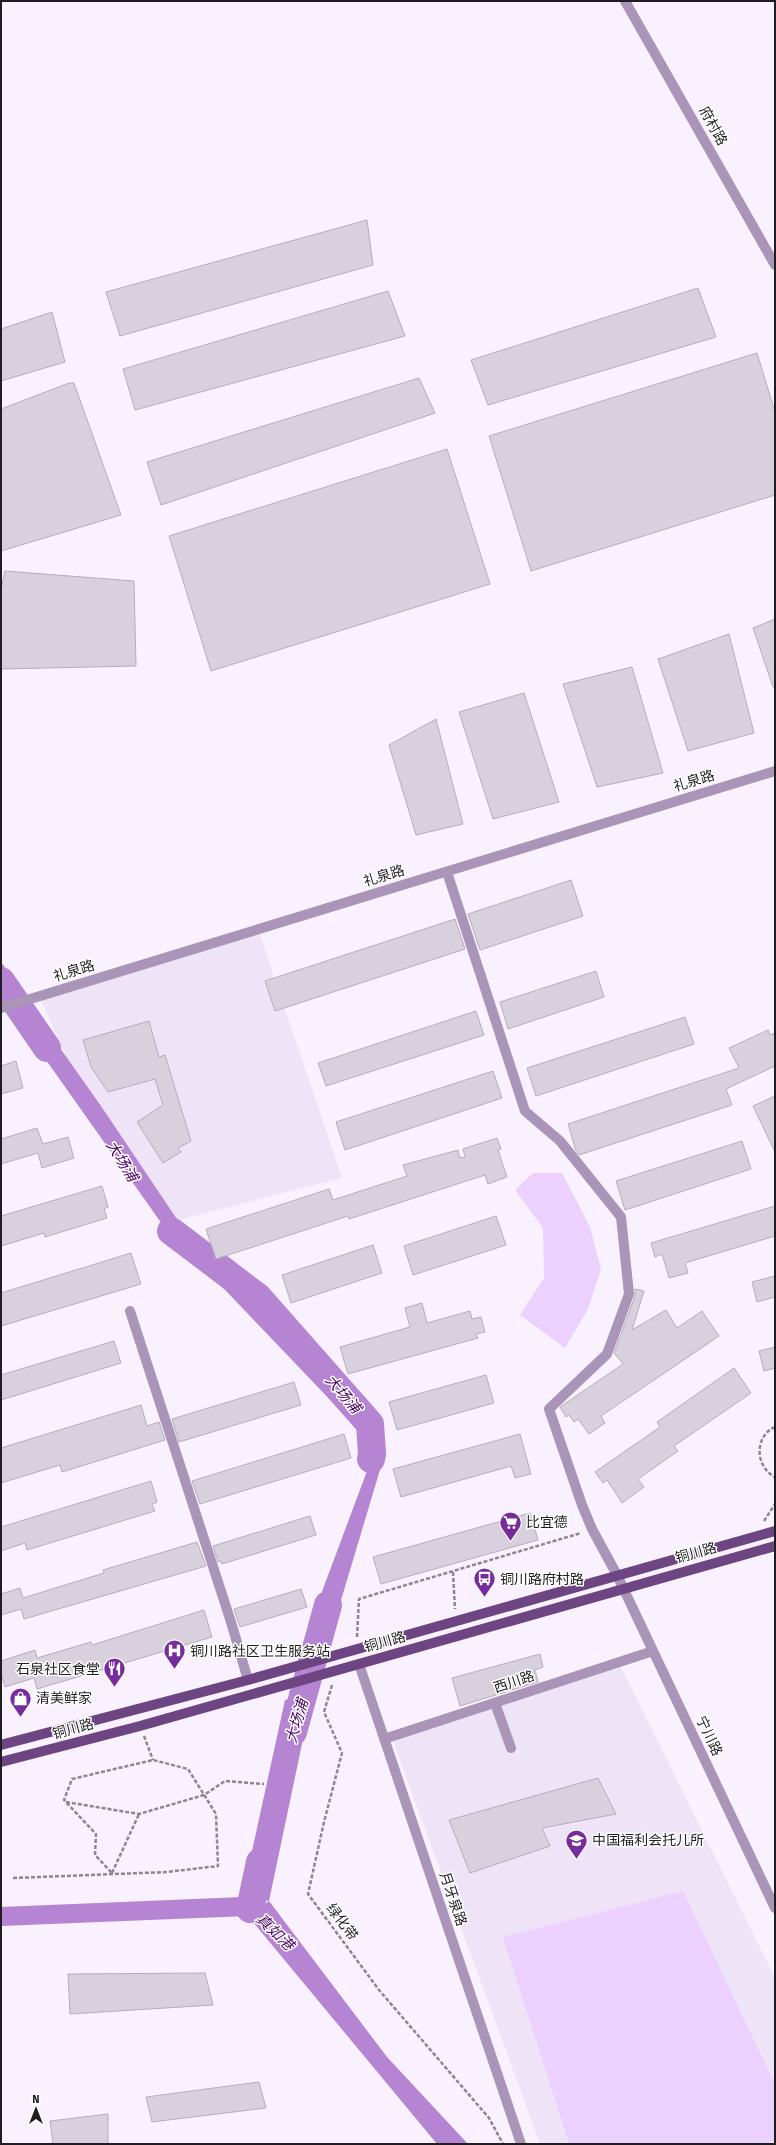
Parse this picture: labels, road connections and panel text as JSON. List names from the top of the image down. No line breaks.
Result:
{"streets":{"main road":["铜川路"],"street":["府村路","礼泉路","西川路","宁川路","月牙泉路"],"path":["绿化带"]},"crossings":[["礼泉路","宁川路"],["铜川路","宁川路"],["铜川路","月牙泉路"],["铜川路","绿化带"],["西川路","宁川路"],["西川路","月牙泉路"]],"water":["大场浦","真如港"],"places":{"supermarket":["比宜德"],"bus stop":["铜川路府村路"],"hospital":["铜川路社区卫生服务站"],"restaurant":["石泉社区食堂"],"shop":["清美鲜家"],"school or university":["中国福利会托儿所"]},"north":"top"}
